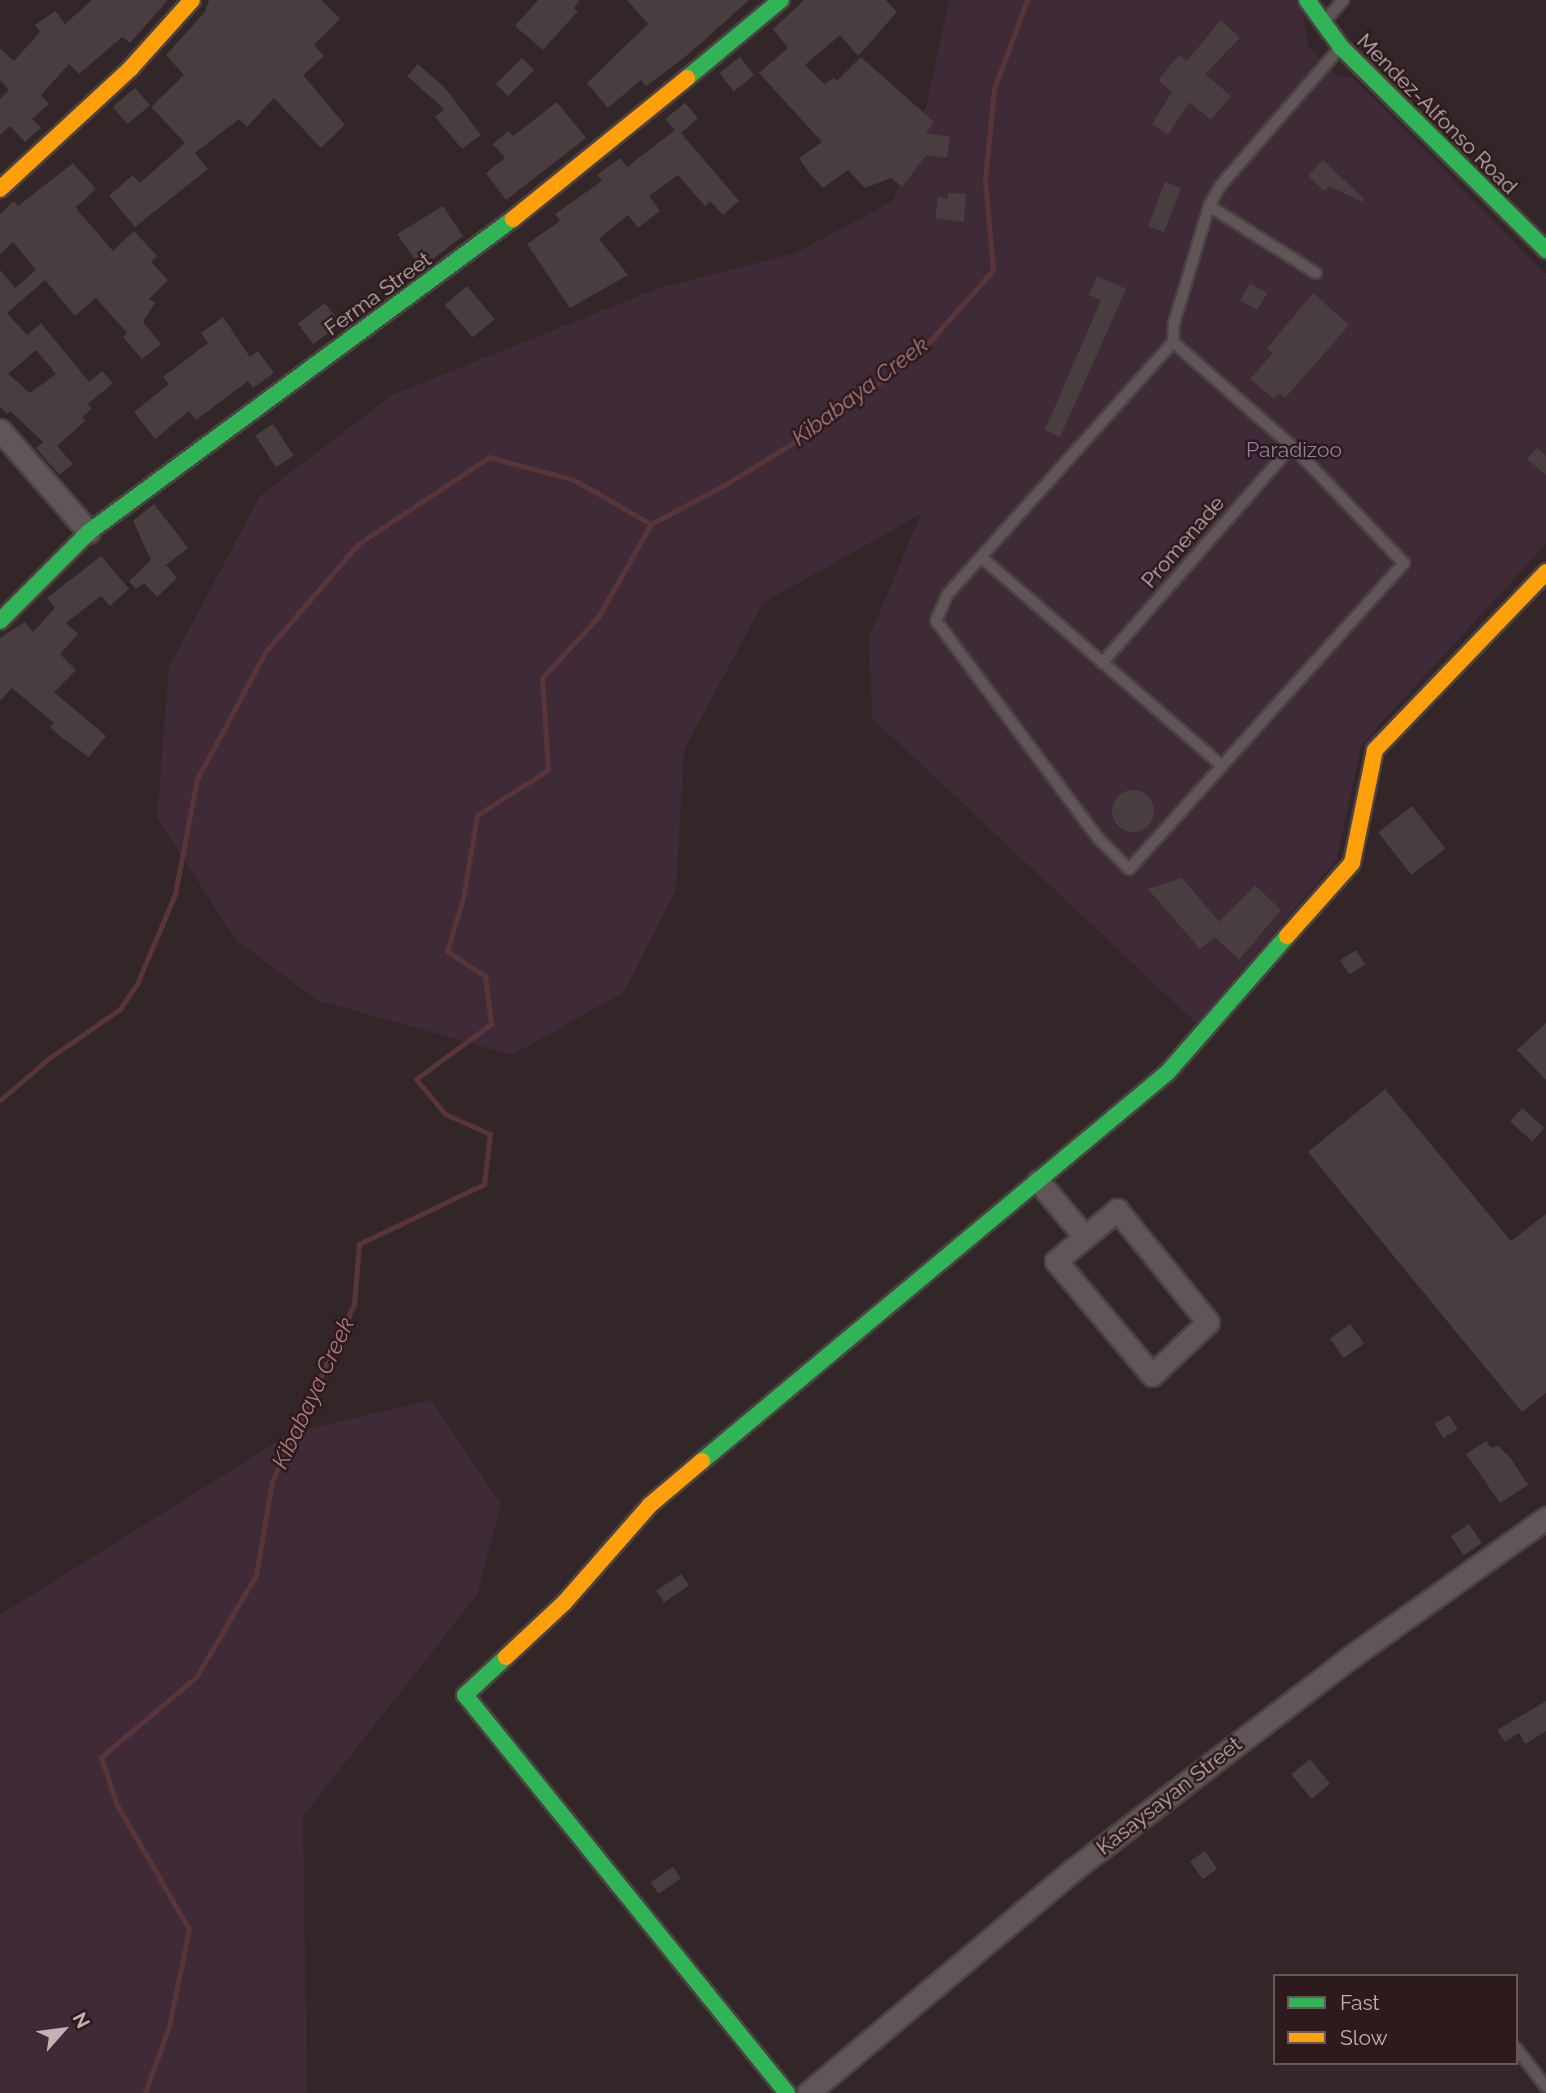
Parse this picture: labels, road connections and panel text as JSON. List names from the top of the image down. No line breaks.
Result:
{"streets":{"street":["Mendez-Alfonso Road","Ferma Street","Kasaysayan Street"],"lane":["Promenade"]},"water":["Kibabaya Creek"],"parks":["Paradizoo"],"legend":["Fast","Slow"],"north":"top right"}
